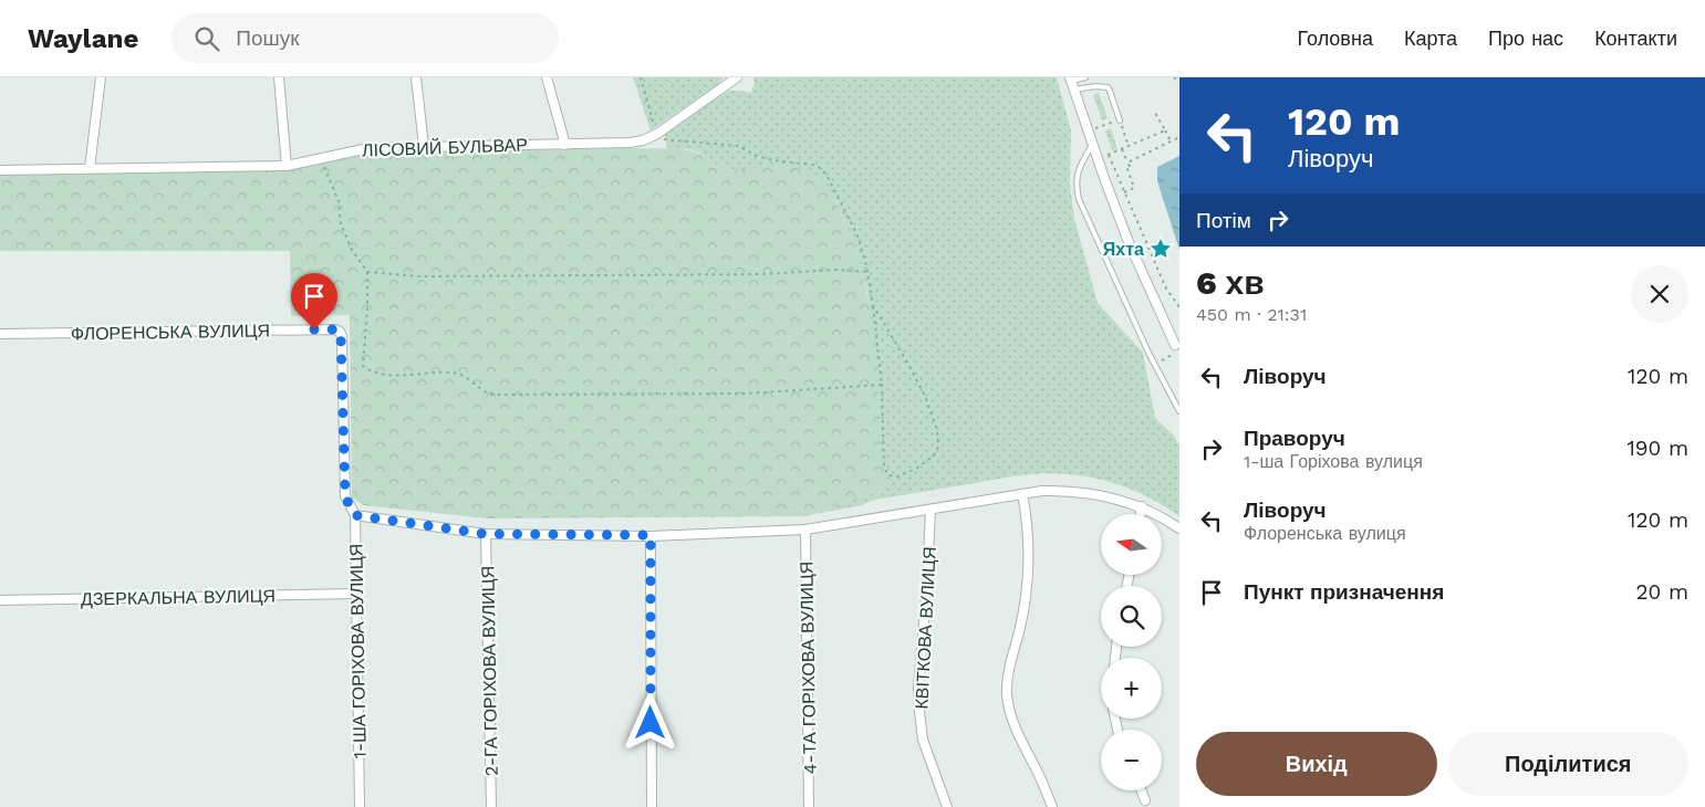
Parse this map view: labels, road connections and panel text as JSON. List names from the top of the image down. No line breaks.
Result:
{"streets":{"street":["ЛІСОВИЙ БУЛЬВАР","ФЛОРЕНСЬКА ВУЛИЦЯ","ДЗЕРКАЛЬНА ВУЛИЦЯ","КВІТКОВА ВУЛИЦЯ","1-ША ГОРІХОВА ВУЛИЦЯ","4-ТА ГОРІХОВА ВУЛИЦЯ","2-ГА ГОРІХОВА ВУЛИЦЯ"]},"crossings":[["ФЛОРЕНСЬКА ВУЛИЦЯ","1-ША ГОРІХОВА ВУЛИЦЯ"],["ДЗЕРКАЛЬНА ВУЛИЦЯ","1-ША ГОРІХОВА ВУЛИЦЯ"]],"places":{"place":["Яхта"]},"north":"left","page":{"header":"Waylane","search":"Пошук","nav":["Головна","Карта","Про нас","Контакти"],"turn":["120 m","Ліворуч"],"then":"Потім","heading":["6 хв","450 m · 21:31"],"list":[{"name":"Ліворуч","value":"120 m"},{"name":"Праворуч","note":"1-ша Горіхова вулиця","value":"190 m"},{"name":"Ліворуч","note":"Флоренська вулиця","value":"120 m"},{"name":"Пункт призначення","value":"20 m"}],"map_buttons":["+","−"],"buttons":["Вихід","Поділитися"]}}
